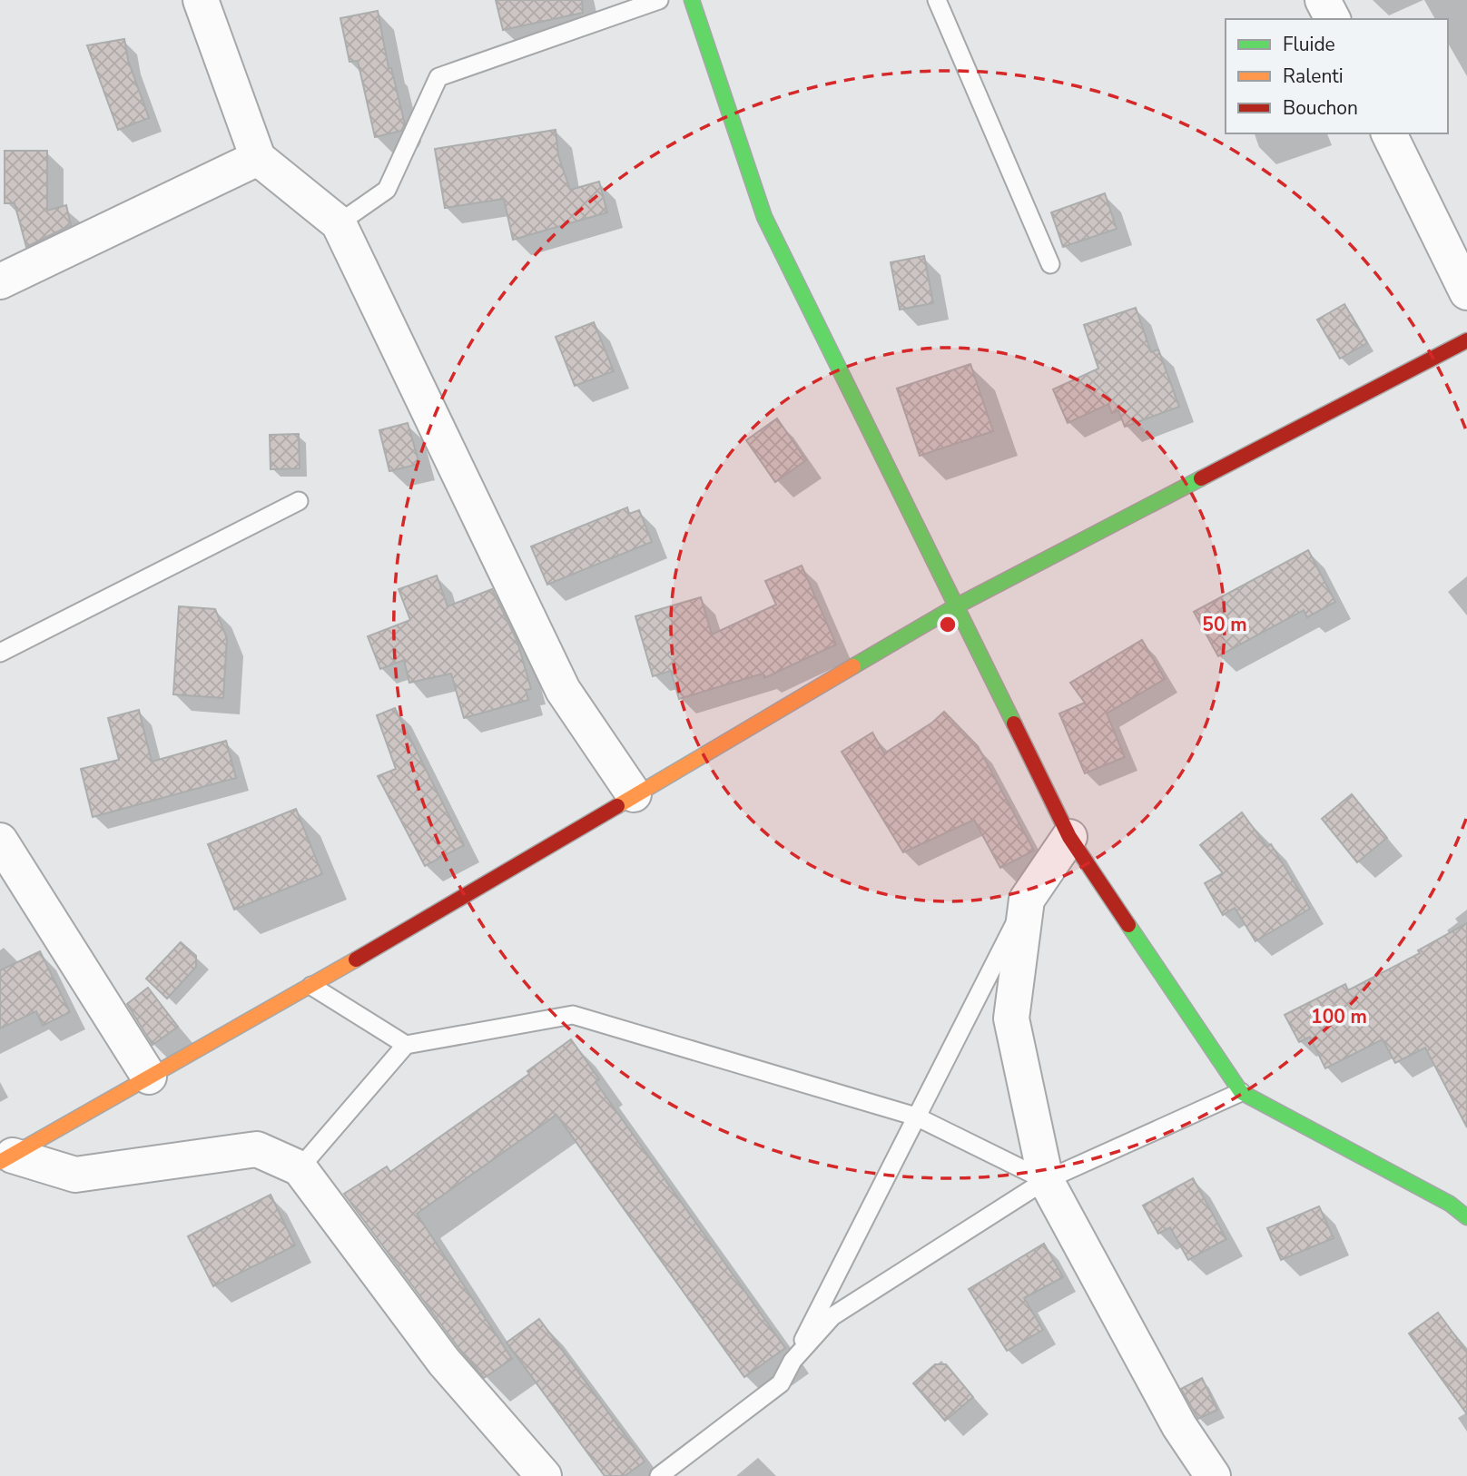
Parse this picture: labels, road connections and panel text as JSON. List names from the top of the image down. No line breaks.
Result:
{"legend":["Fluide","Ralenti","Bouchon"],"rings":["50 m","100 m"]}
